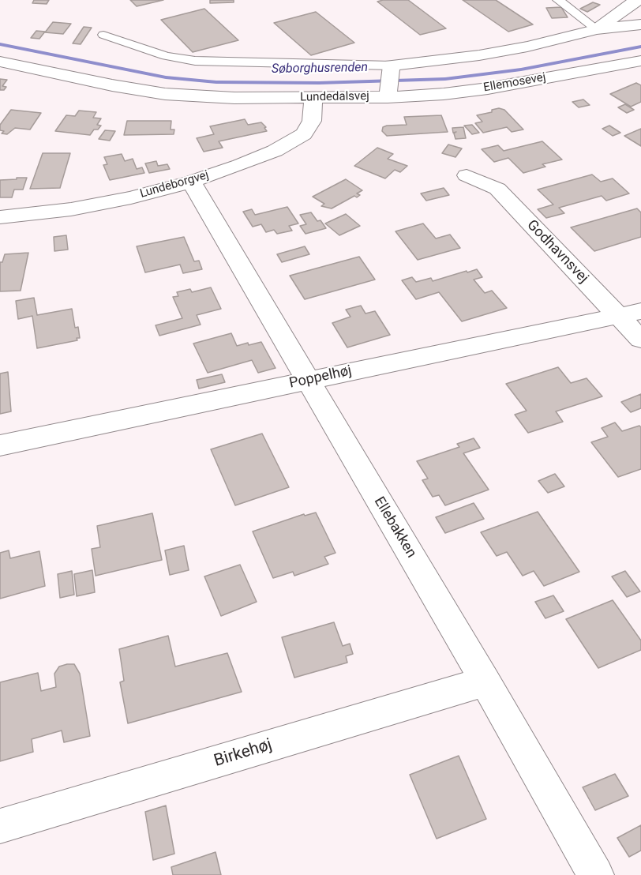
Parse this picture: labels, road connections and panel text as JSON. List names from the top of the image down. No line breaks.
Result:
{"streets":{"street":["Ellemosevej","Lundedalsvej","Lundeborgvej","Godhavnsvej","Poppelhøj","Ellebakken","Birkehøj"]},"crossings":[["Ellemosevej","Lundedalsvej"],["Lundedalsvej","Lundeborgvej"],["Lundeborgvej","Ellebakken"],["Godhavnsvej","Poppelhøj"],["Poppelhøj","Ellebakken"],["Ellebakken","Birkehøj"]],"water":["Søborghusrenden"]}
